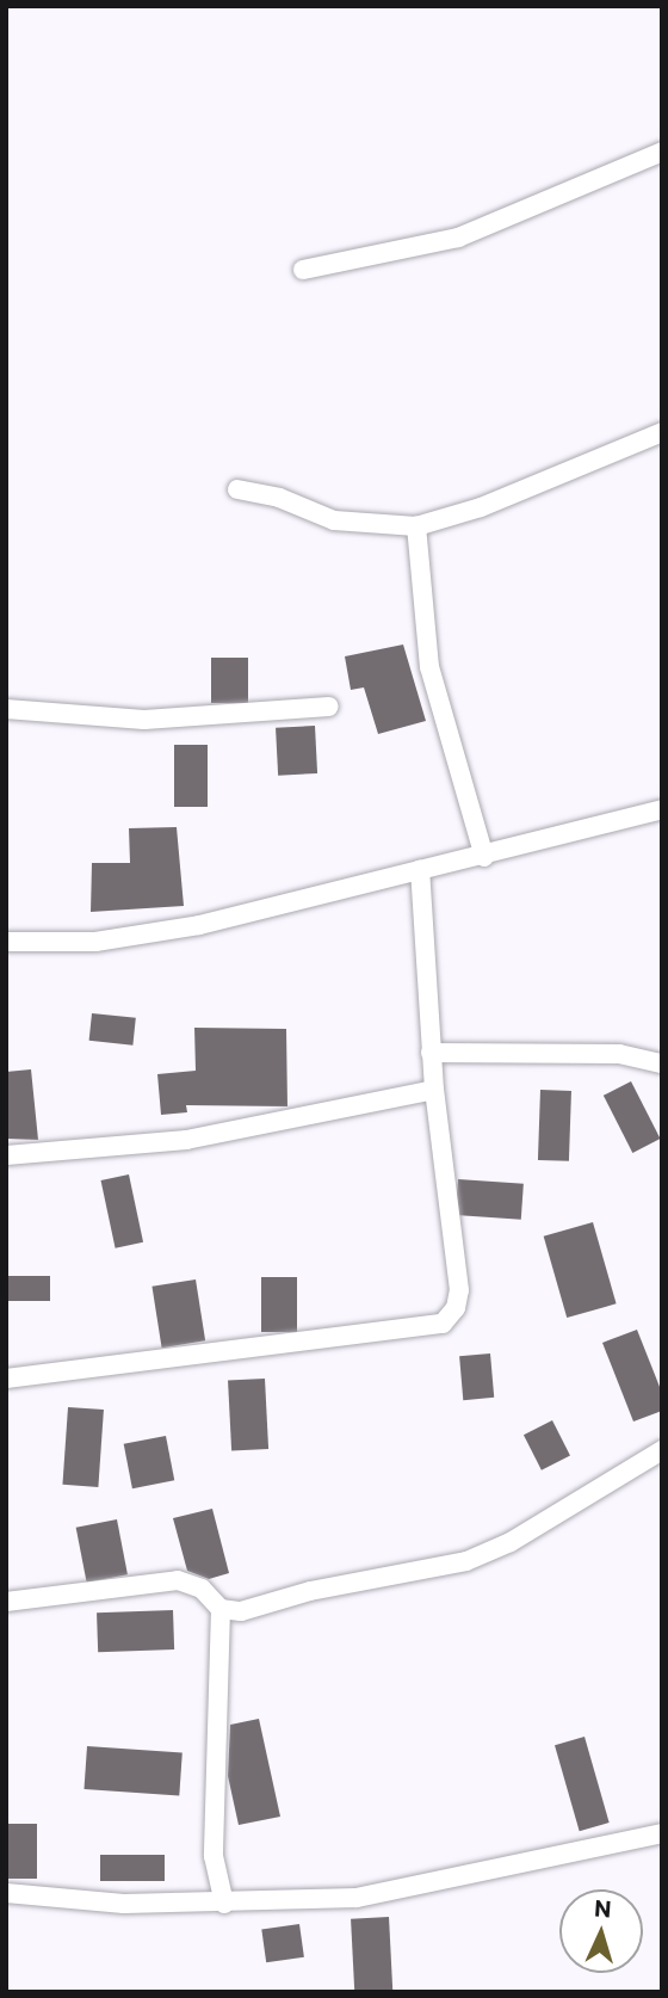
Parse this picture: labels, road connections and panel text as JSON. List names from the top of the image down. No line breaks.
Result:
{"north":"top"}
